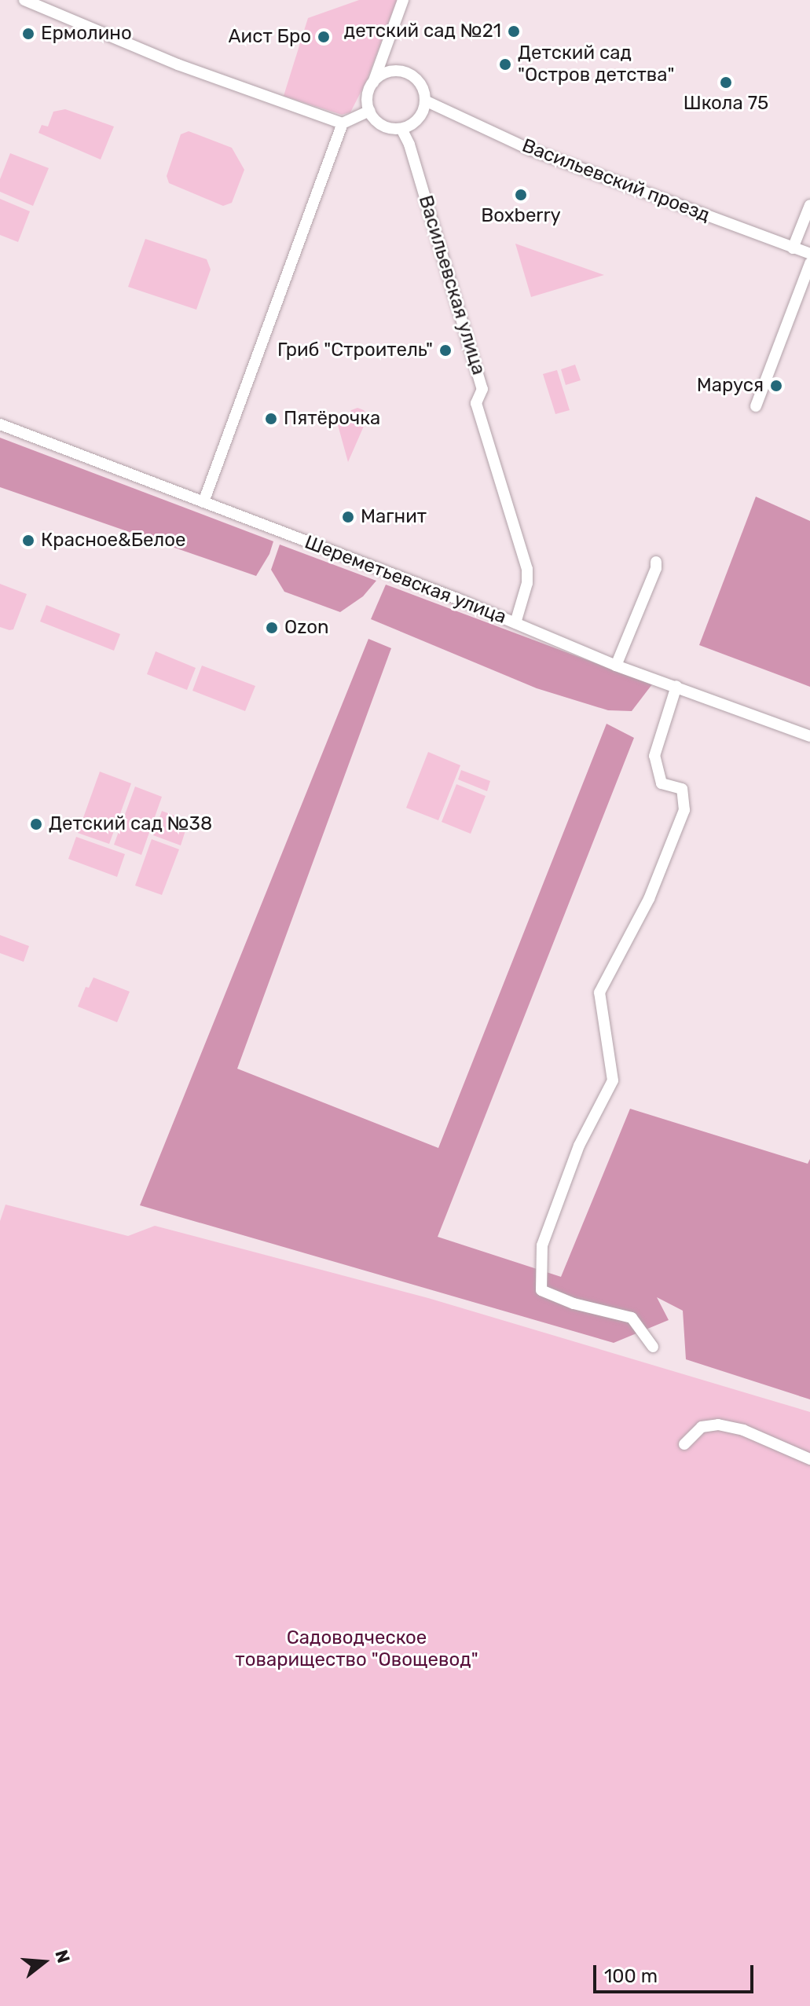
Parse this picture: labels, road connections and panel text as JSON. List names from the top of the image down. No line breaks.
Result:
{"streets":{"street":["Васильевский проезд","Васильевская улица","Шереметьевская улица"]},"crossings":[["Васильевский проезд","Васильевская улица"],["Васильевская улица","Шереметьевская улица"]],"parks":["Садоводческое товарищество \"Овощевод\""],"places":["детский сад №21","Ермолино","Аист Бро","Детский сад \"Остров детства\"","Школа 75","Boxberry","Гриб \"Строитель\"","Маруся","Пятёрочка","Магнит","Красное&Белое","Ozon","Детский сад №38"],"scale_bar":"100 m","north":"right"}
